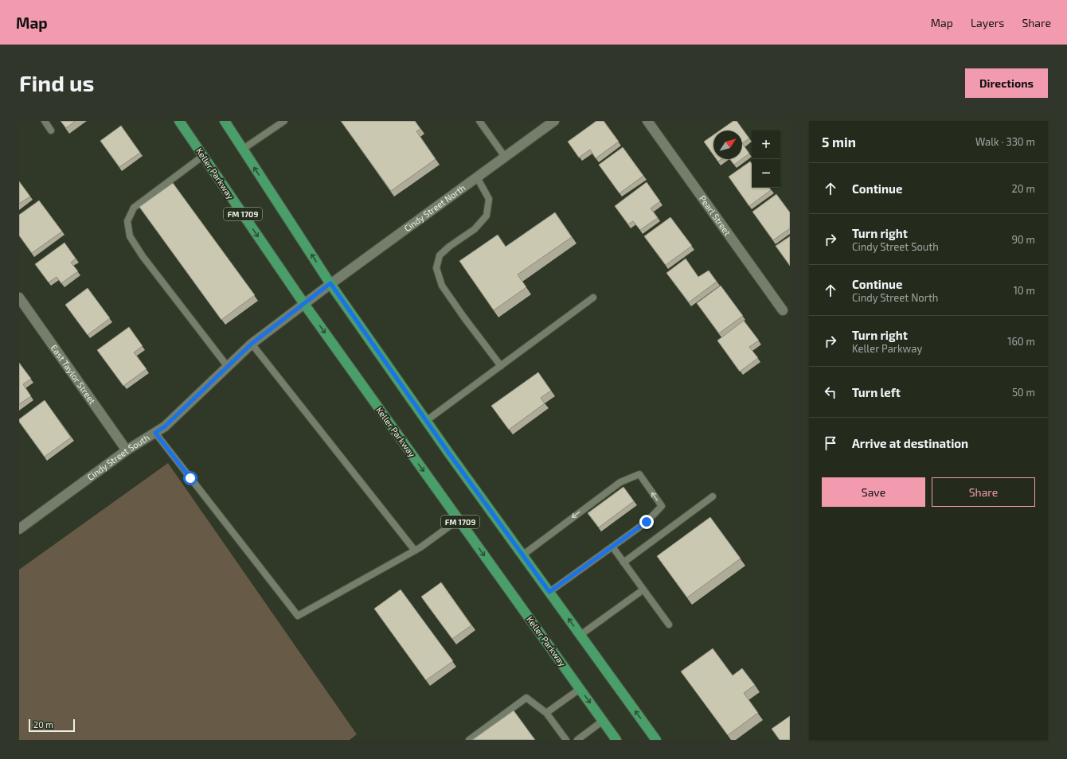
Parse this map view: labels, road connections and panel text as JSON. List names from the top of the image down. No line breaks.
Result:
{"streets":{"main road":["Keller Parkway","FM 1709"],"street":["Cindy Street North","Pearl Street","East Taylor Street","Cindy Street South"]},"crossings":[["Keller Parkway","Cindy Street South"],["Cindy Street North","FM 1709"],["Cindy Street North","Cindy Street South"],["East Taylor Street","Cindy Street South"]],"scale_bar":"20 m","north":"top right","page":{"header":"Map","nav":["Map","Layers","Share"],"buttons":["Directions",["Save","Share"]],"title":"Find us","heading":["5 min","Walk · 330 m"],"map_buttons":["+","−"],"list":[["Continue","20 m"],["Turn right","Cindy Street South","90 m"],["Continue","Cindy Street North","10 m"],["Turn right","Keller Parkway","160 m"],["Turn left","50 m"],"Arrive at destination"],"scale":"20 m"}}
